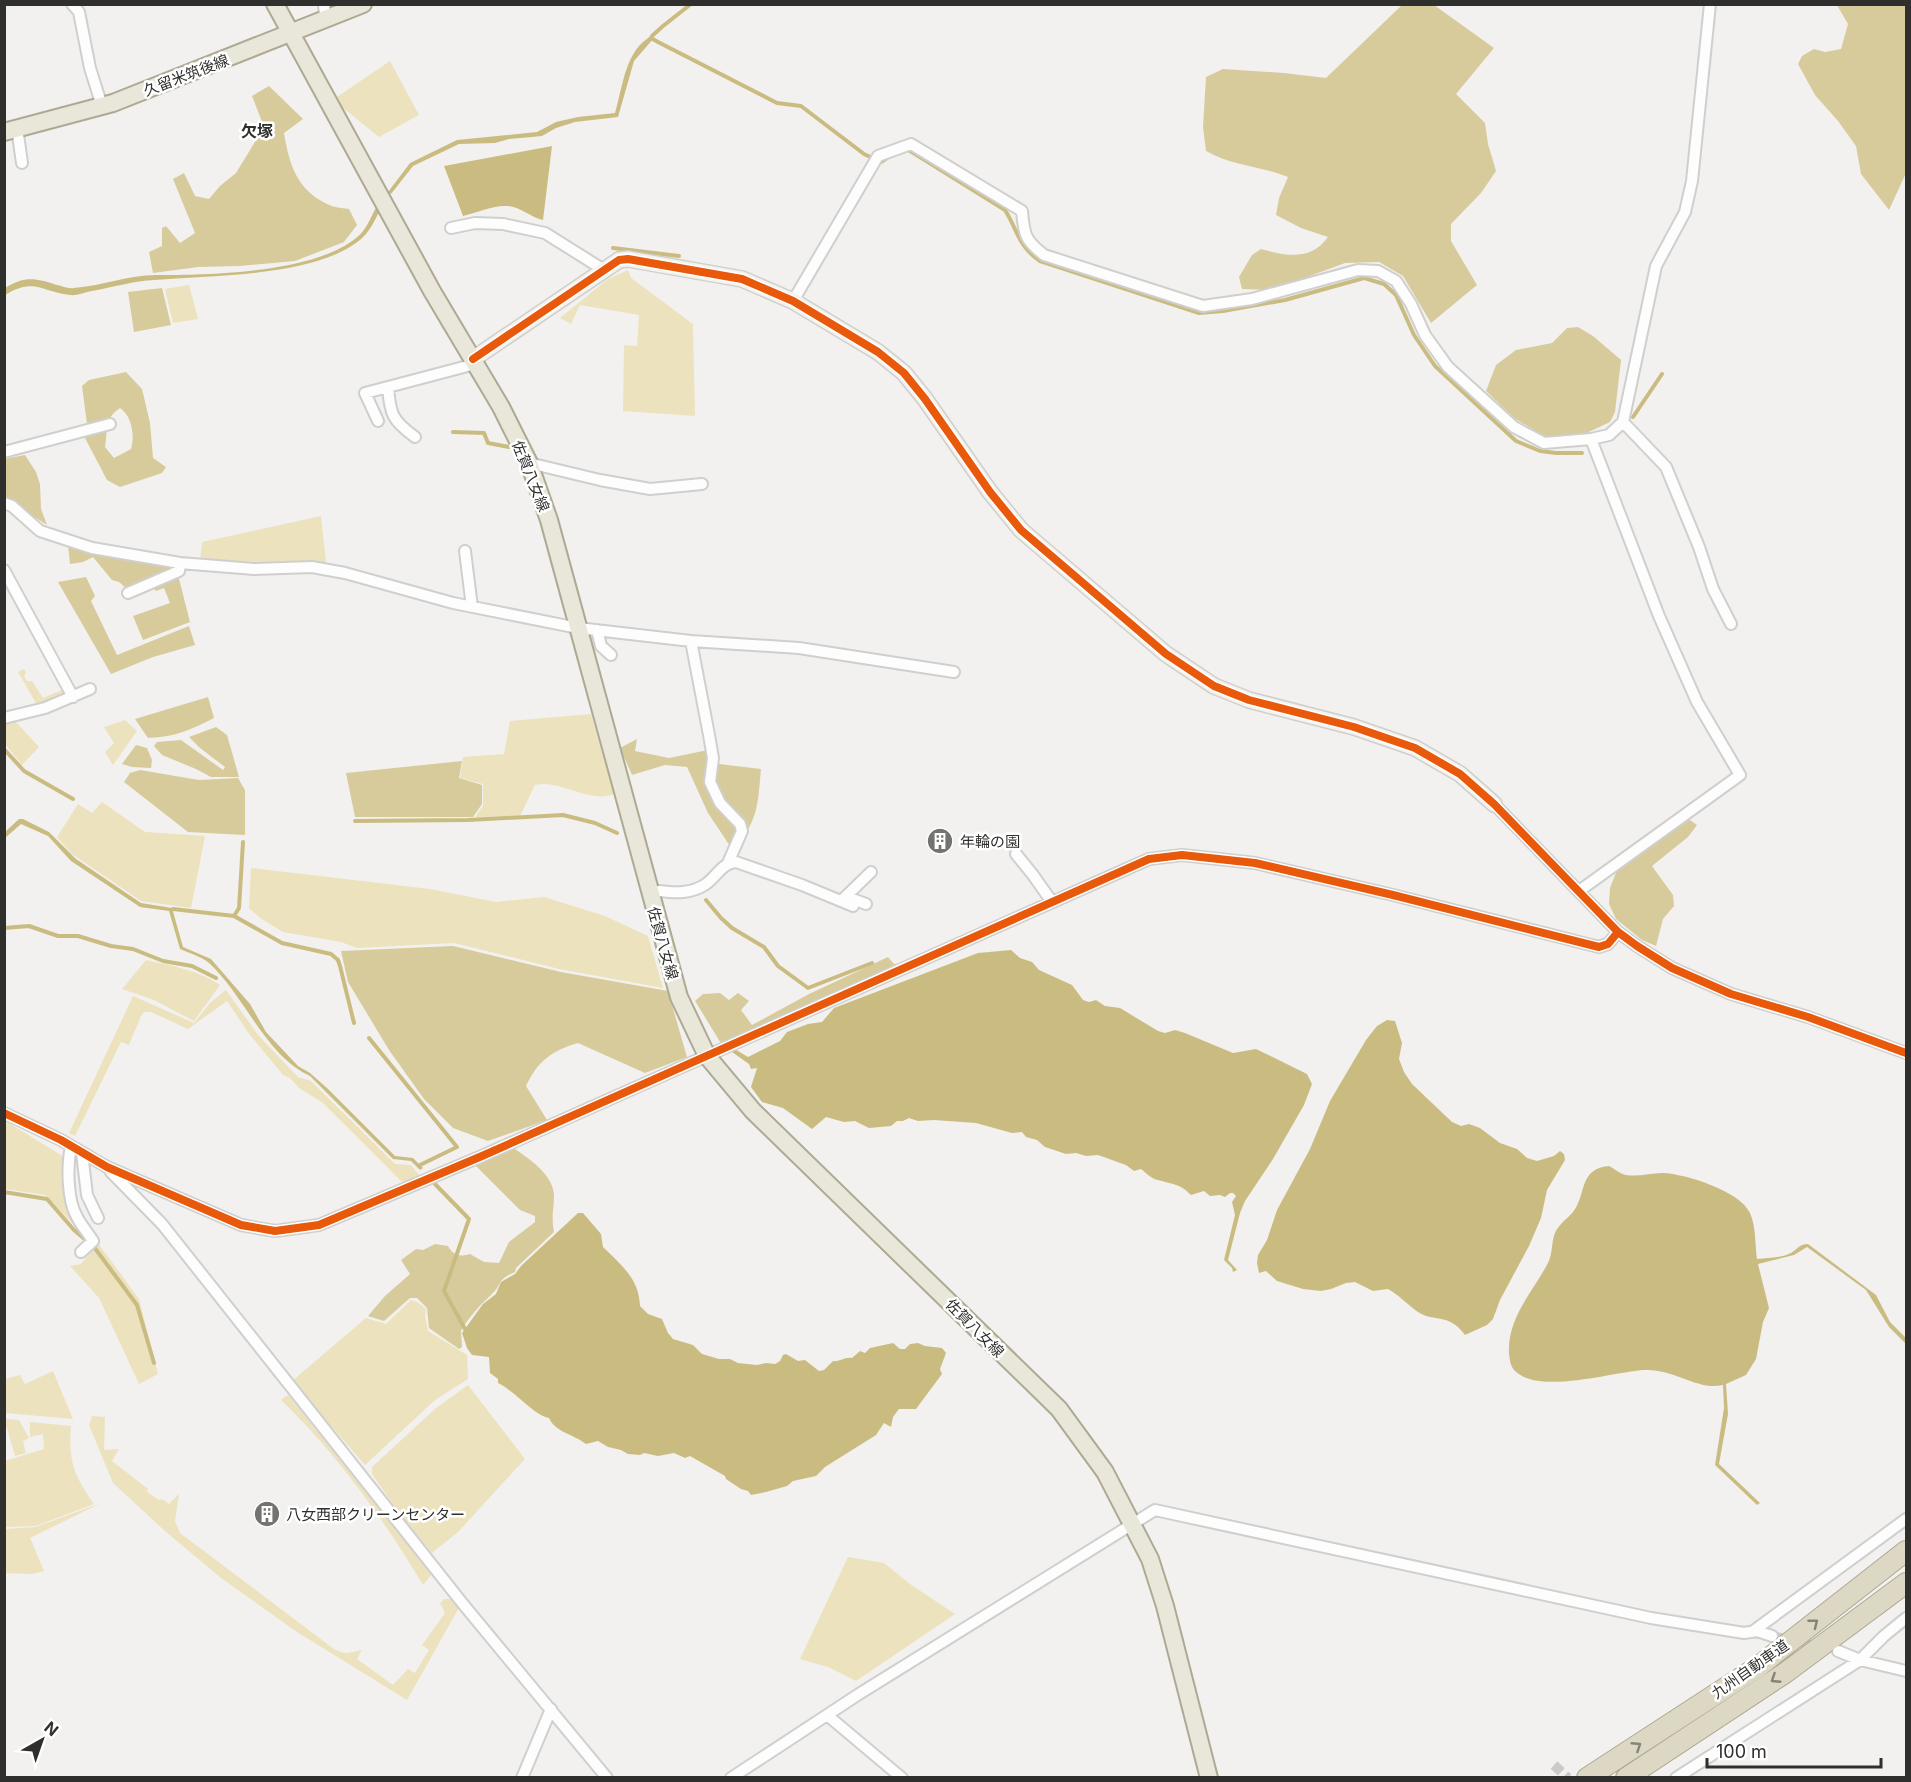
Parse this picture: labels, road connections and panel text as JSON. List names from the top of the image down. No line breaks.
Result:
{"streets":{"highway":["九州自動車道"],"main road":["久留米筑後線","佐賀八女線"]},"crossings":[["久留米筑後線","佐賀八女線"]],"districts":["欠塚"],"places":{"building":["年輪の園","八女西部クリーンセンター"]},"scale_bar":"100 m","north":"top right"}
